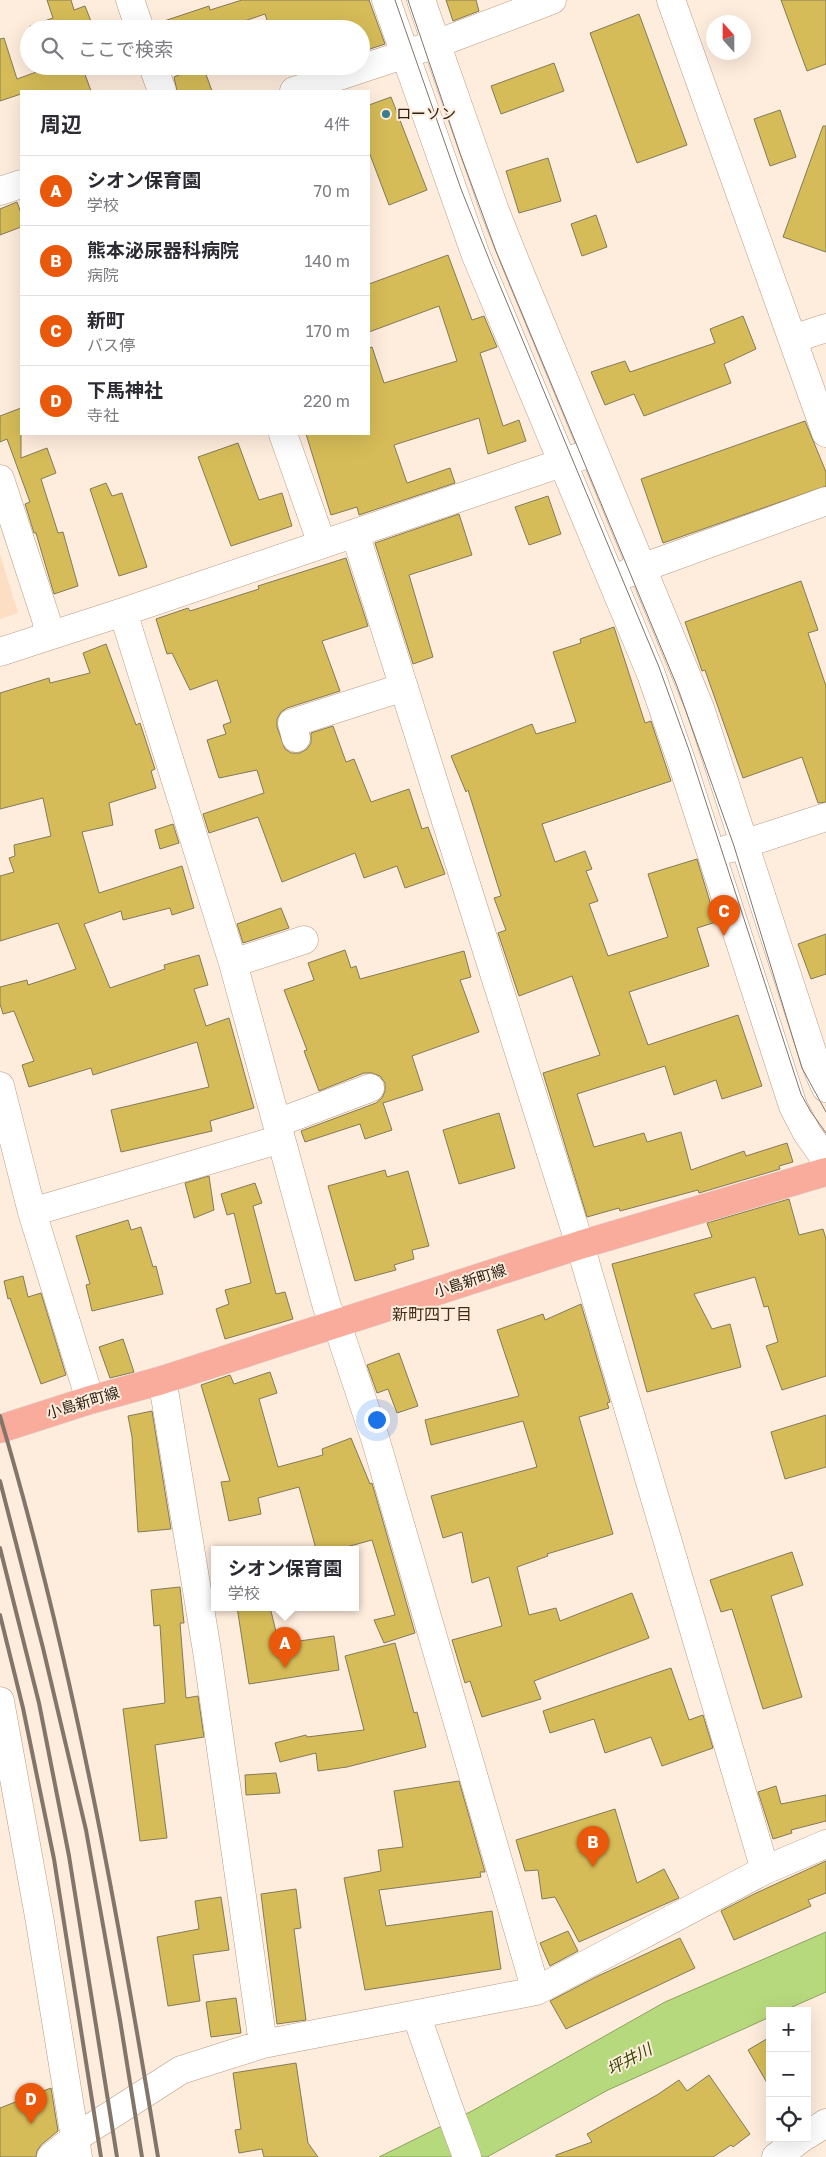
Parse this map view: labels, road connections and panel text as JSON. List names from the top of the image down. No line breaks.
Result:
{"streets":{"main road":["小島新町線"]},"districts":["新町四丁目"],"water":["坪井川"],"places":["ローソン"],"north":"top","page":{"search":"ここで検索","heading":["周辺","4件"],"list":[{"mark":"A","name":"シオン保育園","note":"学校","value":"70 m"},{"mark":"B","name":"熊本泌尿器科病院","note":"病院","value":"140 m"},{"mark":"C","name":"新町","note":"バス停","value":"170 m"},{"mark":"D","name":"下馬神社","note":"寺社","value":"220 m"}],"pins":["C","A","B","D"],"popup":["シオン保育園","学校"],"map_buttons":["+","−"]}}
